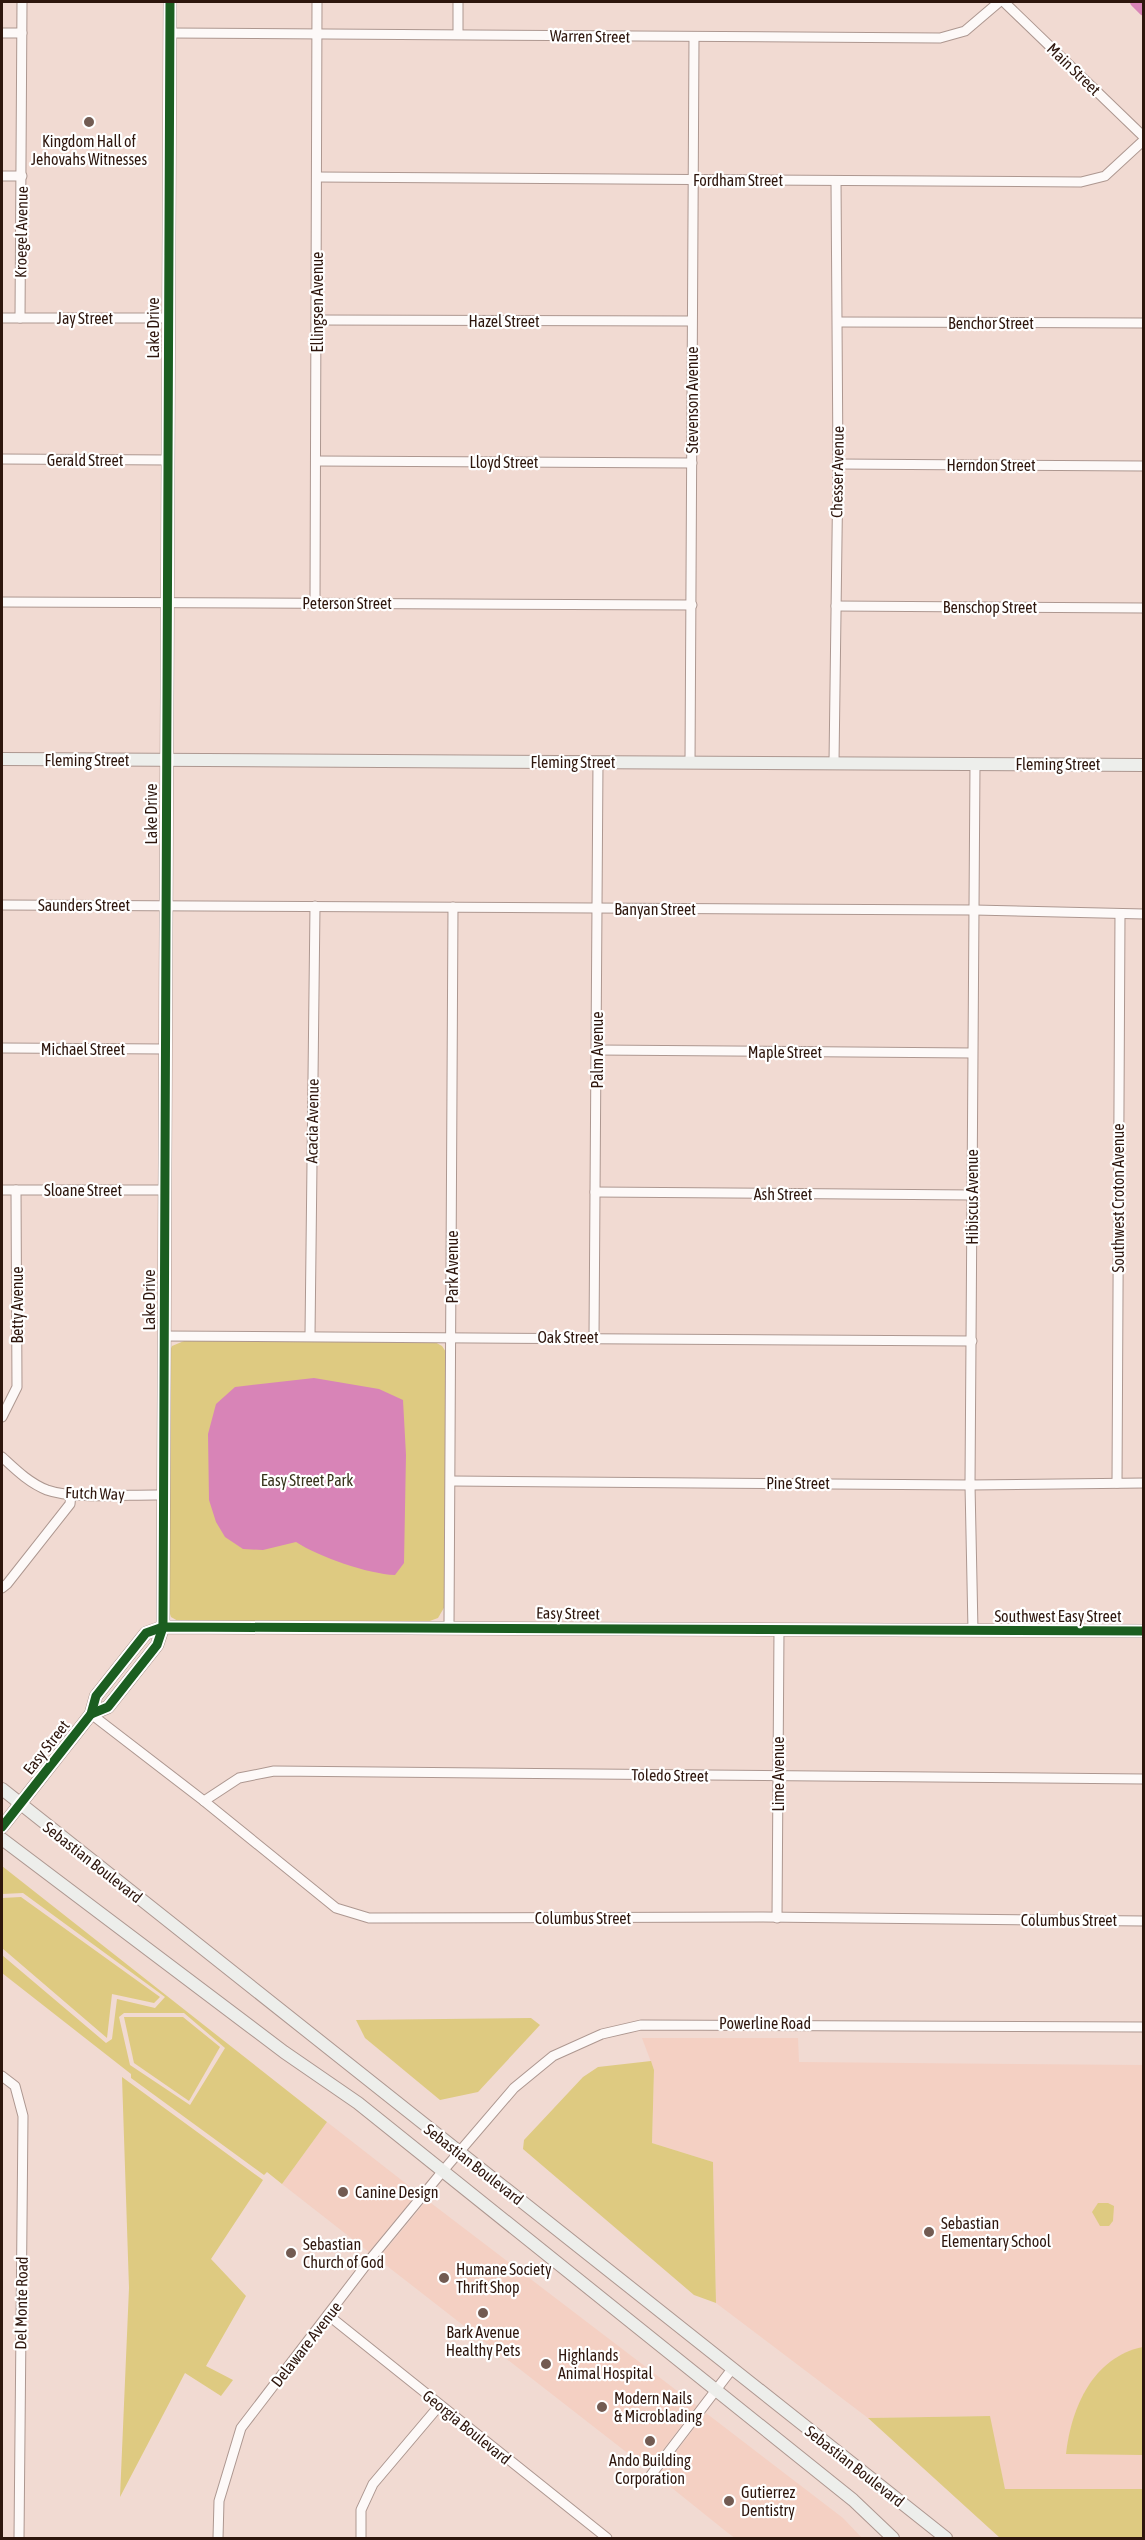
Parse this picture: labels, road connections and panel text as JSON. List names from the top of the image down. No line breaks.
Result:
{"streets":{"street":["Warren Street","Main Street","Fordham Street","Kroegel Avenue","Ellingsen Avenue","Jay Street","Hazel Street","Benchor Street","Lake Drive","Stevenson Avenue","Gerald Street","Lloyd Street","Herndon Street","Chesser Avenue","Peterson Street","Benschop Street","Fleming Street","Saunders Street","Banyan Street","Michael Street","Palm Avenue","Maple Street","Acacia Avenue","Sloane Street","Ash Street","Hibiscus Avenue","Southwest Croton Avenue","Park Avenue","Betty Avenue","Oak Street","Pine Street","Futch Way","Easy Street","Southwest Easy Street","Lime Avenue","Toledo Street","Sebastian Boulevard","Columbus Street","Powerline Road","Del Monte Road","Delaware Avenue","Georgia Boulevard"]},"crossings":[["Warren Street","Ellingsen Avenue"],["Warren Street","Lake Drive"],["Warren Street","Stevenson Avenue"],["Main Street","Fordham Street"],["Fordham Street","Ellingsen Avenue"],["Fordham Street","Stevenson Avenue"],["Fordham Street","Chesser Avenue"],["Kroegel Avenue","Jay Street"],["Ellingsen Avenue","Hazel Street"],["Ellingsen Avenue","Lloyd Street"],["Ellingsen Avenue","Peterson Street"],["Jay Street","Lake Drive"],["Hazel Street","Stevenson Avenue"],["Benchor Street","Chesser Avenue"],["Lake Drive","Gerald Street"],["Lake Drive","Peterson Street"],["Lake Drive","Fleming Street"],["Lake Drive","Saunders Street"],["Lake Drive","Banyan Street"],["Lake Drive","Michael Street"],["Lake Drive","Sloane Street"],["Lake Drive","Oak Street"],["Lake Drive","Futch Way"],["Lake Drive","Easy Street"],["Stevenson Avenue","Lloyd Street"],["Stevenson Avenue","Peterson Street"],["Stevenson Avenue","Fleming Street"],["Herndon Street","Chesser Avenue"],["Chesser Avenue","Benschop Street"],["Chesser Avenue","Fleming Street"],["Fleming Street","Palm Avenue"],["Fleming Street","Hibiscus Avenue"],["Saunders Street","Banyan Street"],["Banyan Street","Palm Avenue"],["Banyan Street","Acacia Avenue"],["Banyan Street","Hibiscus Avenue"],["Banyan Street","Southwest Croton Avenue"],["Banyan Street","Park Avenue"],["Palm Avenue","Maple Street"],["Palm Avenue","Ash Street"],["Palm Avenue","Oak Street"],["Maple Street","Hibiscus Avenue"],["Acacia Avenue","Oak Street"],["Sloane Street","Betty Avenue"],["Ash Street","Hibiscus Avenue"],["Hibiscus Avenue","Oak Street"],["Hibiscus Avenue","Pine Street"],["Hibiscus Avenue","Easy Street"],["Hibiscus Avenue","Southwest Easy Street"],["Southwest Croton Avenue","Pine Street"],["Park Avenue","Oak Street"],["Park Avenue","Pine Street"],["Park Avenue","Easy Street"],["Easy Street","Southwest Easy Street"],["Easy Street","Lime Avenue"],["Easy Street","Sebastian Boulevard"],["Easy Street","Columbus Street"],["Lime Avenue","Toledo Street"],["Lime Avenue","Columbus Street"],["Toledo Street","Columbus Street"],["Sebastian Boulevard","Powerline Road"],["Sebastian Boulevard","Delaware Avenue"],["Powerline Road","Delaware Avenue"],["Delaware Avenue","Georgia Boulevard"]],"parks":["Easy Street Park"],"places":["Kingdom Hall of Jehovahs Witnesses","Canine Design","Sebastian Elementary School","Sebastian Church of God","Humane Society Thrift Shop","Bark Avenue Healthy Pets","Highlands Animal Hospital","Modern Nails & Microblading","Ando Building Corporation","Gutierrez Dentistry"]}
